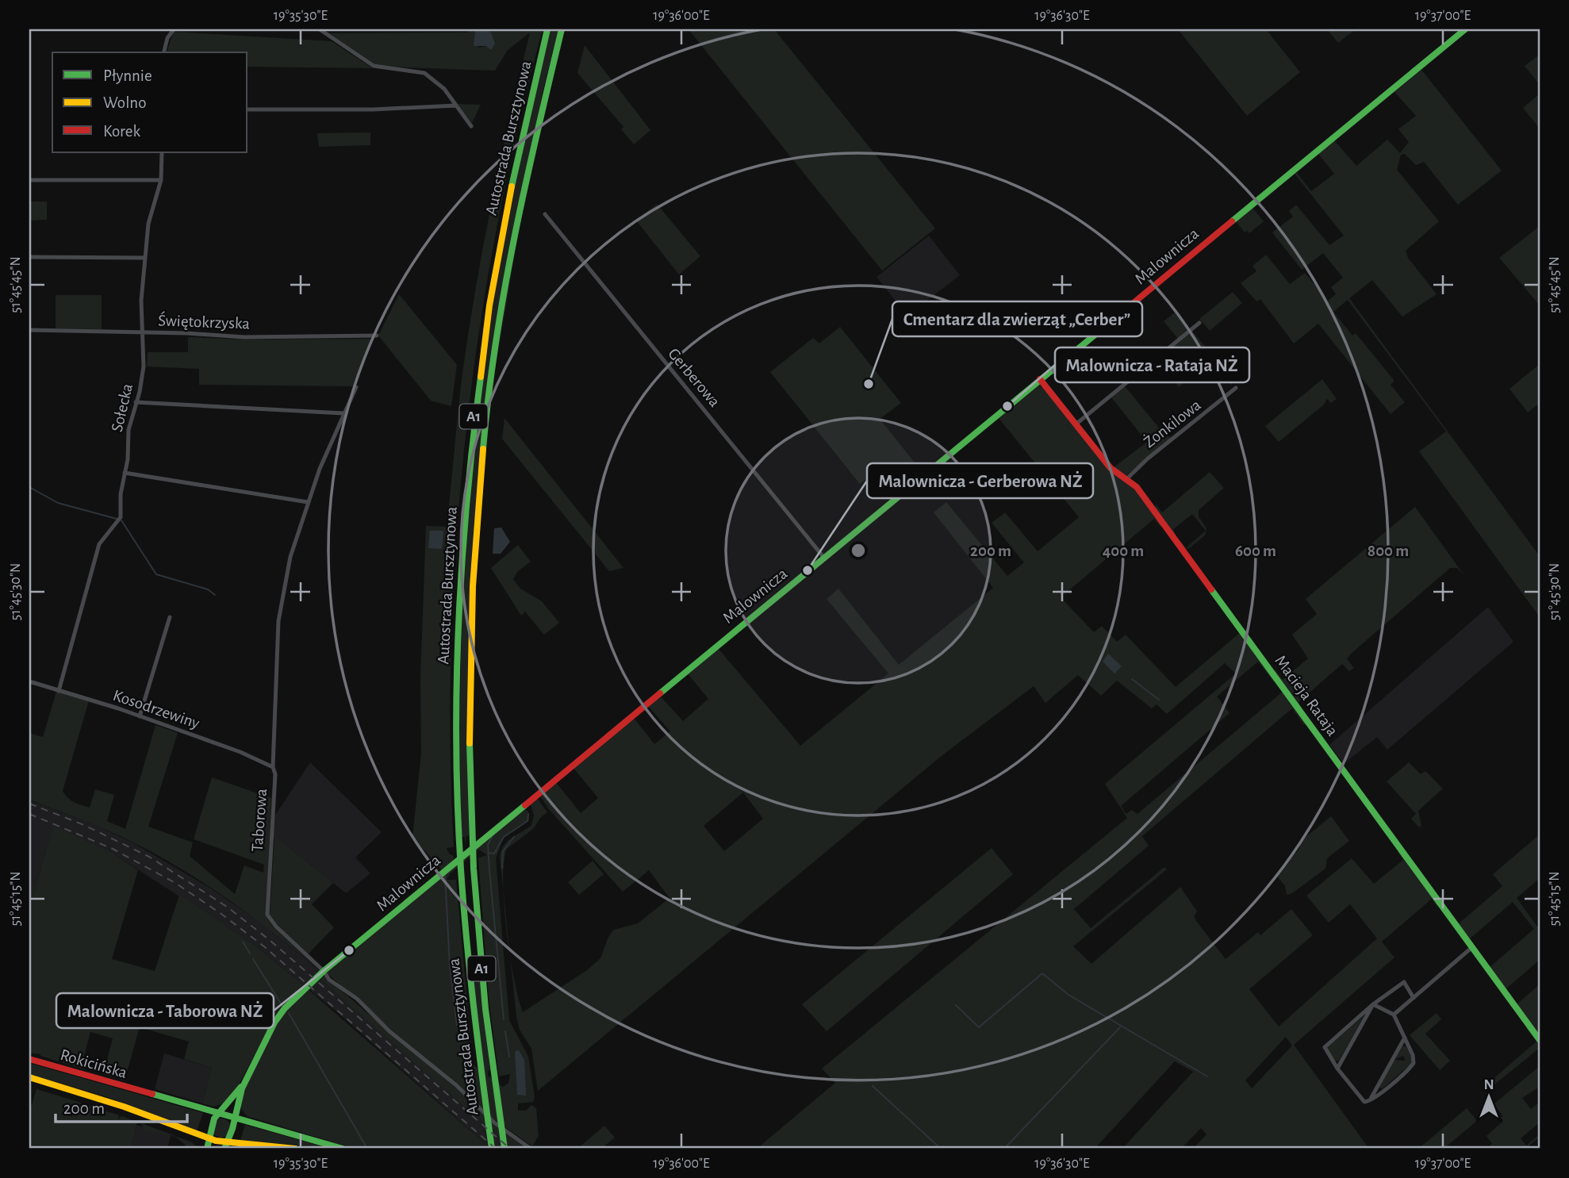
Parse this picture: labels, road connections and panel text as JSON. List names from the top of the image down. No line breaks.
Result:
{"streets":{"main road":["Autostrada Bursztynowa","Malownicza","A1","Macieja Rataja","Rokicińska"],"street":["Świętokrzyska","Gerberowa","Sołecka","Żonkilowa","Kosodrzewiny","Taborowa"]},"crossings":[["Malownicza","Gerberowa"],["Malownicza","Macieja Rataja"],["Malownicza","Taborowa"],["Malownicza","Rokicińska"],["Świętokrzyska","Sołecka"],["Sołecka","Kosodrzewiny"],["Żonkilowa","Macieja Rataja"],["Kosodrzewiny","Taborowa"]],"places":["Cmentarz dla zwierząt „Cerber”","Malownicza - Rataja NŻ","Malownicza - Gerberowa NŻ","Malownicza - Taborowa NŻ"],"legend":["Płynnie","Wolno","Korek"],"scale_bar":"200 m","north":"top","coordinates":["19°35'30\"E","19°36'00\"E","19°36'30\"E","19°37'00\"E","51°45'45\"N","51°45'30\"N","51°45'15\"N"],"rings":["200 m","400 m","600 m","800 m"]}
